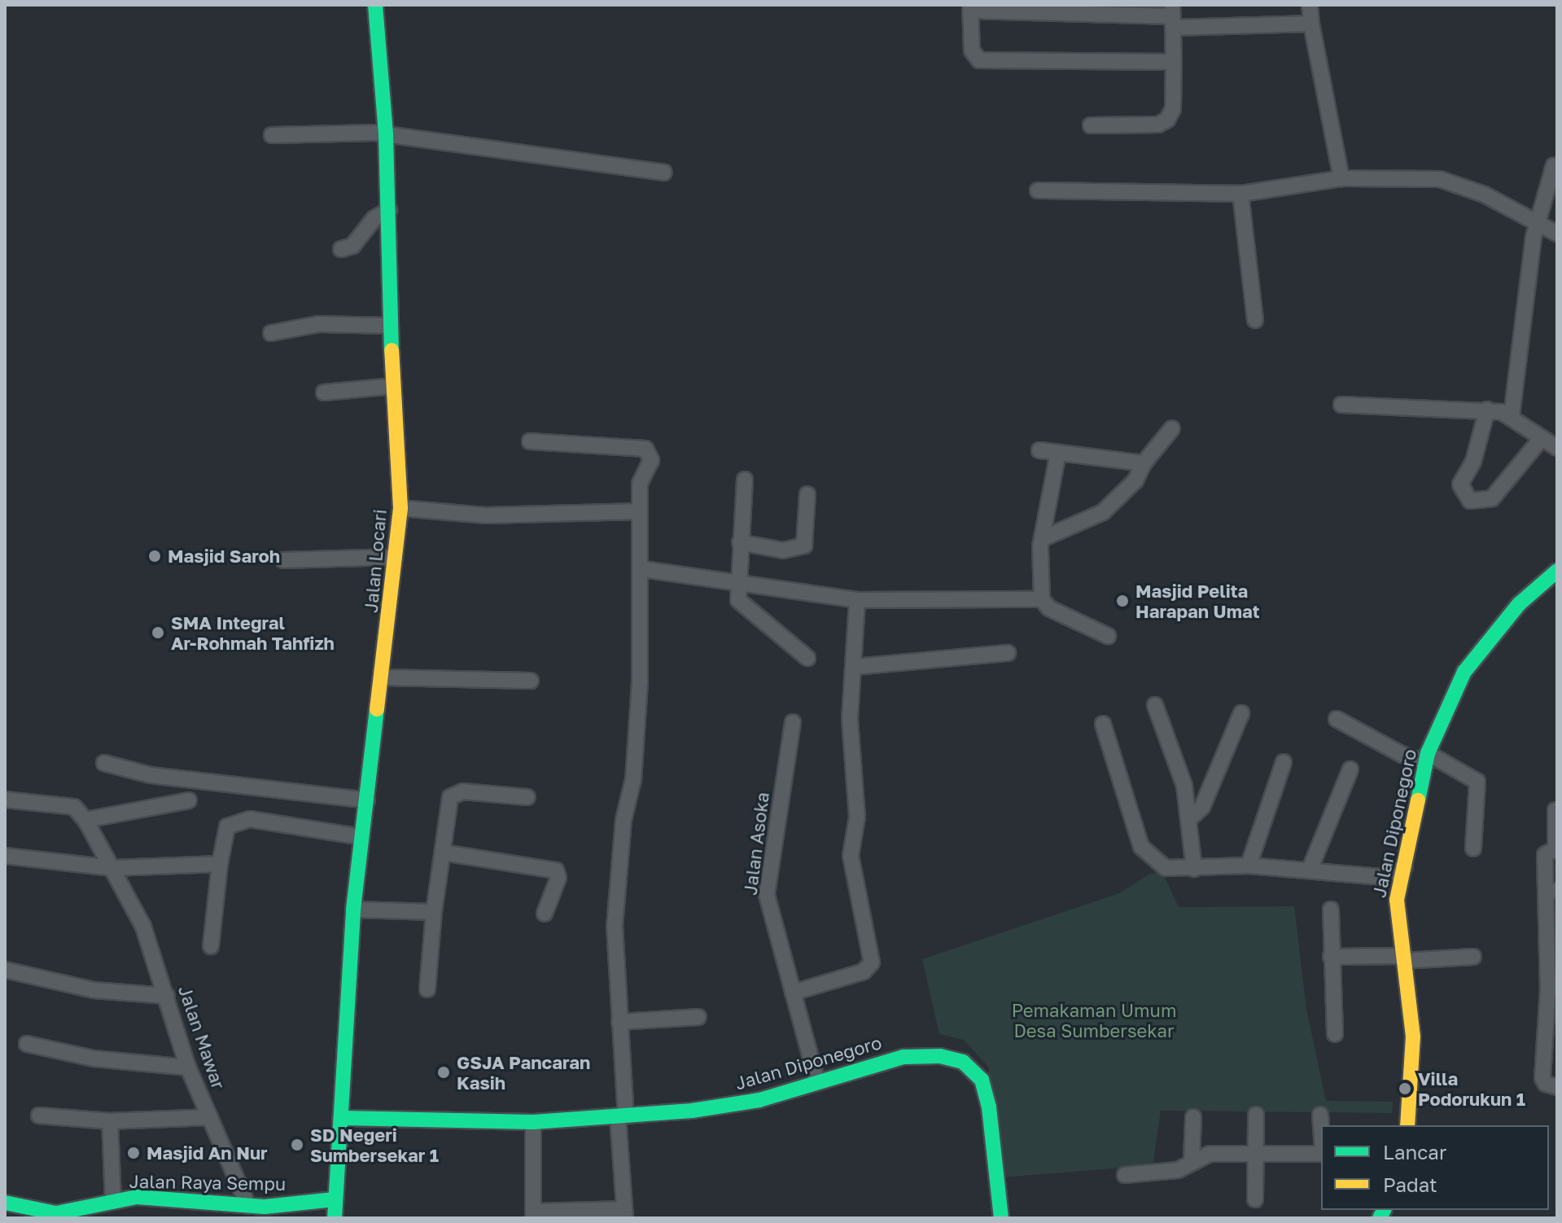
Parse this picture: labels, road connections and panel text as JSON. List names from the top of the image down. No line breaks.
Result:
{"streets":{"main road":["Jalan Locari","Jalan Diponegoro","Jalan Raya Sempu"],"street":["Jalan Asoka","Jalan Mawar"]},"crossings":[["Jalan Locari","Jalan Diponegoro"],["Jalan Locari","Jalan Raya Sempu"],["Jalan Diponegoro","Jalan Asoka"],["Jalan Mawar","Jalan Raya Sempu"]],"parks":["Pemakaman Umum Desa Sumbersekar"],"places":["Masjid Saroh","Masjid Pelita Harapan Umat","SMA Integral Ar-Rohmah Tahfizh","GSJA Pancaran Kasih","Villa Podorukun 1","SD Negeri Sumbersekar 1","Masjid An Nur"],"legend":["Lancar","Padat"]}
